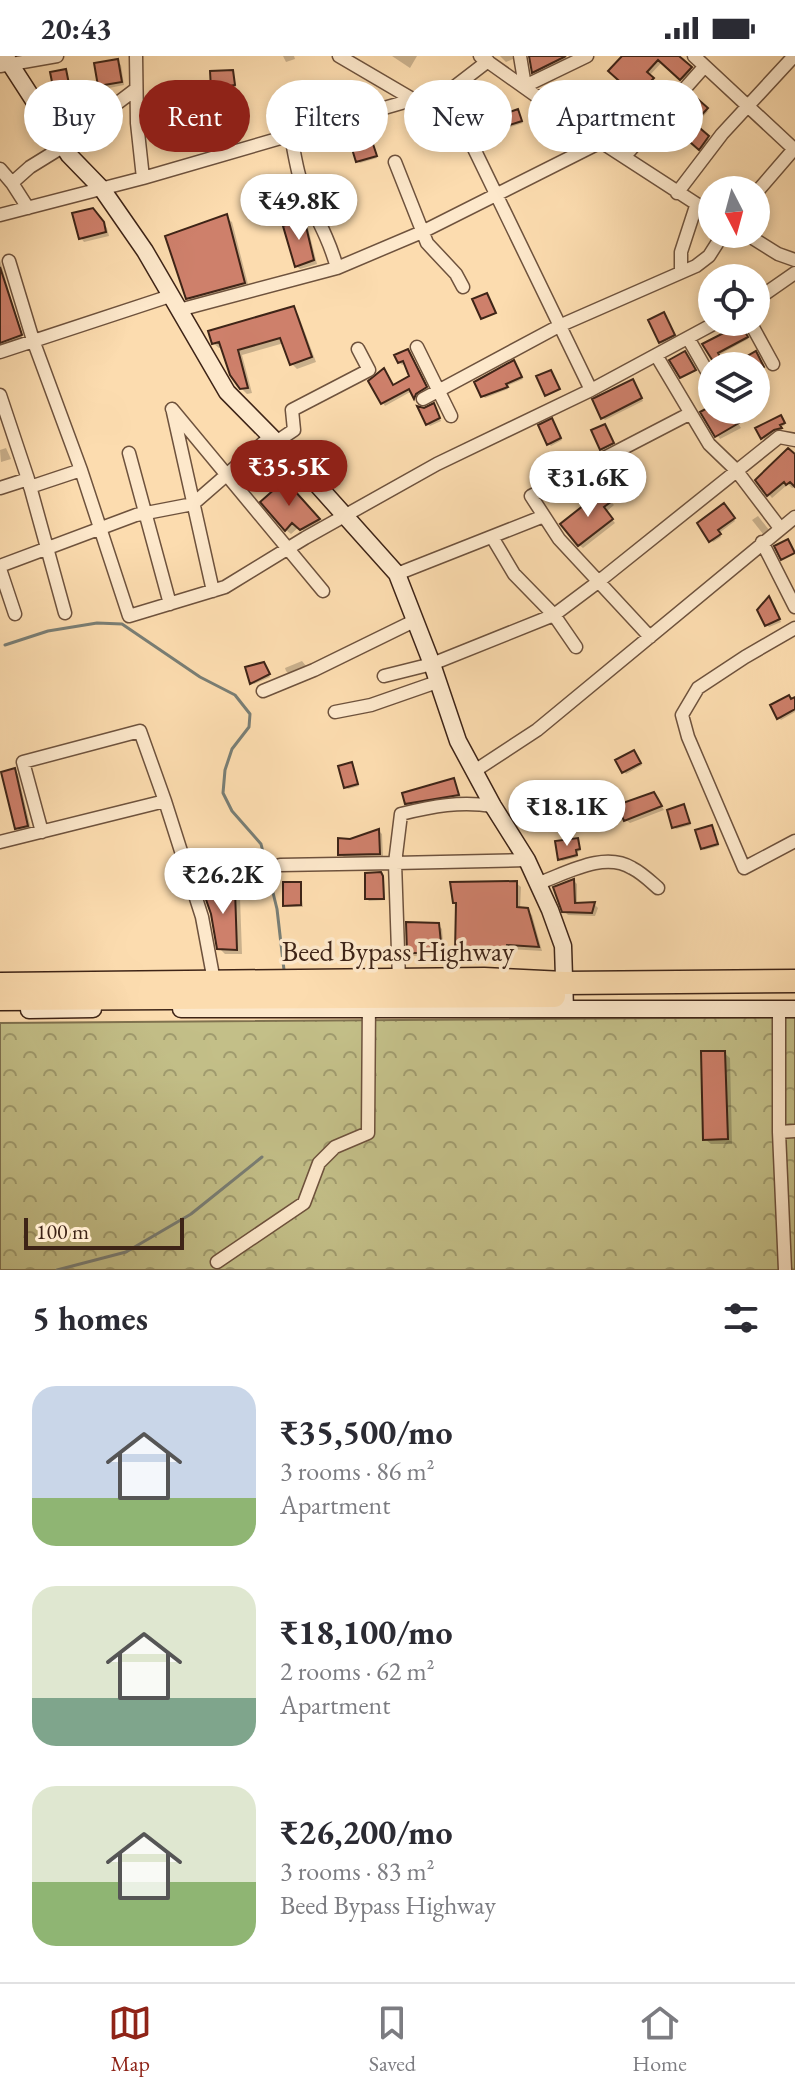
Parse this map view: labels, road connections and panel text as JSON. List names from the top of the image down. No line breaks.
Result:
{"streets":{"highway":["Beed Bypass Highway"]},"scale_bar":"100 m","north":"bottom","page":{"status":"20:43","chip":["Buy","Rent","Filters","New","Apartment"],"price":["₹49.8K","₹35.5K","₹31.6K","₹18.1K","₹26.2K"],"scale":"100 m","heading":"5 homes","list":[{"name":"₹35,500/mo","note":"3 rooms · 86 m² · Apartment"},{"name":"₹18,100/mo","note":"2 rooms · 62 m² · Apartment"},{"name":"₹26,200/mo","note":"3 rooms · 83 m² · Beed Bypass Highway"}],"tabs":["Map","Saved","Home"]}}
